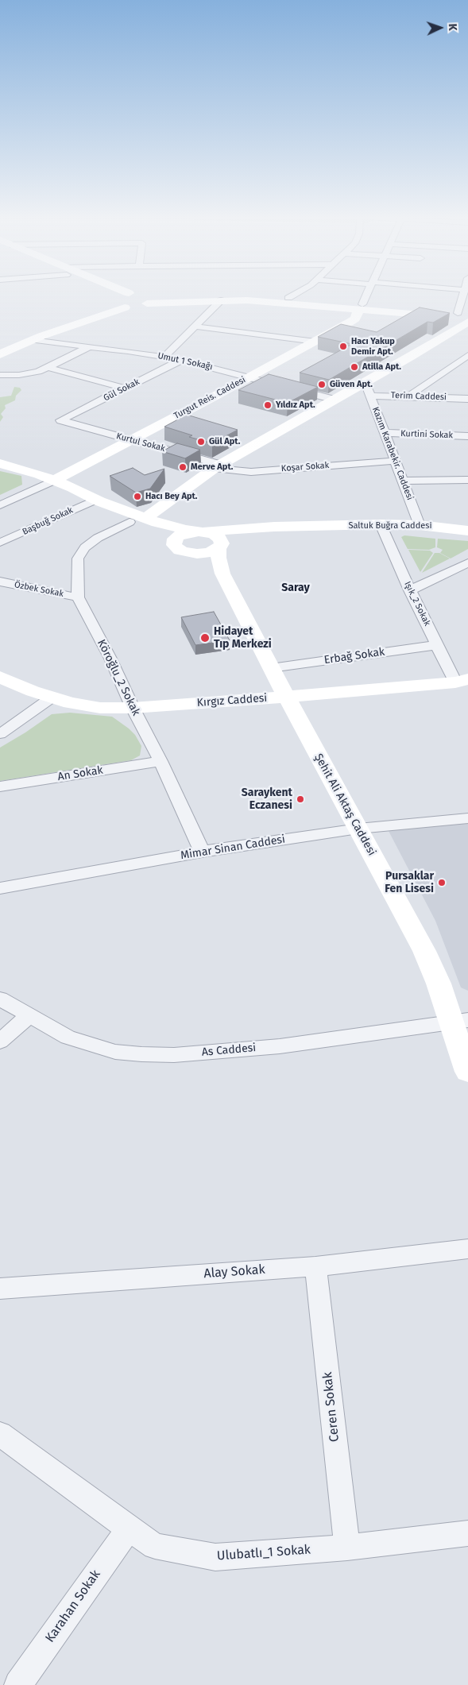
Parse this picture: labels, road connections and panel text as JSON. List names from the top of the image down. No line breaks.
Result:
{"streets":{"street":["Umut 1 Sokağı","Gül Sokak","Terim Caddesi","Turgut Reis. Caddesi","Kurtini Sokak","Kurtul Sokak","Kazım Karabekir. Caddesi","Koşar Sokak","Başbuğ Sokak","Saltuk Buğra Caddesi","Özbek Sokak","Işık_2 Sokak","Erbağ Sokak","Köroğlu_2 Sokak","Kırgız Caddesi","An Sokak","Şehit Ali Aktaş Caddesi","Mimar Sinan Caddesi","As Caddesi","Alay Sokak","Ceren Sokak","Ulubatlı_1 Sokak","Karahan Sokak"]},"crossings":[["Umut 1 Sokağı","Gül Sokak"],["Umut 1 Sokağı","Turgut Reis. Caddesi"],["Gül Sokak","Kurtul Sokak"],["Terim Caddesi","Kazım Karabekir. Caddesi"],["Turgut Reis. Caddesi","Kurtul Sokak"],["Turgut Reis. Caddesi","Şehit Ali Aktaş Caddesi"],["Kurtini Sokak","Kazım Karabekir. Caddesi"],["Kurtul Sokak","Koşar Sokak"],["Kazım Karabekir. Caddesi","Koşar Sokak"],["Kazım Karabekir. Caddesi","Saltuk Buğra Caddesi"],["Başbuğ Sokak","Şehit Ali Aktaş Caddesi"],["Saltuk Buğra Caddesi","Işık_2 Sokak"],["Saltuk Buğra Caddesi","Şehit Ali Aktaş Caddesi"],["Özbek Sokak","Köroğlu_2 Sokak"],["Işık_2 Sokak","Erbağ Sokak"],["Işık_2 Sokak","Kırgız Caddesi"],["Erbağ Sokak","Şehit Ali Aktaş Caddesi"],["Köroğlu_2 Sokak","Kırgız Caddesi"],["Köroğlu_2 Sokak","An Sokak"],["Köroğlu_2 Sokak","Şehit Ali Aktaş Caddesi"],["Köroğlu_2 Sokak","Mimar Sinan Caddesi"],["Kırgız Caddesi","Şehit Ali Aktaş Caddesi"],["Şehit Ali Aktaş Caddesi","Mimar Sinan Caddesi"],["Şehit Ali Aktaş Caddesi","As Caddesi"],["Alay Sokak","Ceren Sokak"],["Ceren Sokak","Ulubatlı_1 Sokak"],["Ulubatlı_1 Sokak","Karahan Sokak"]],"districts":["Saray"],"places":["Hacı Yakup Demir Apt.","Atilla Apt.","Güven Apt.","Yıldız Apt.","Gül Apt.","Merve Apt.","Hacı Bey Apt.","Hidayet Tıp Merkezi","Saraykent Eczanesi","Pursaklar Fen Lisesi"],"north":"right"}
